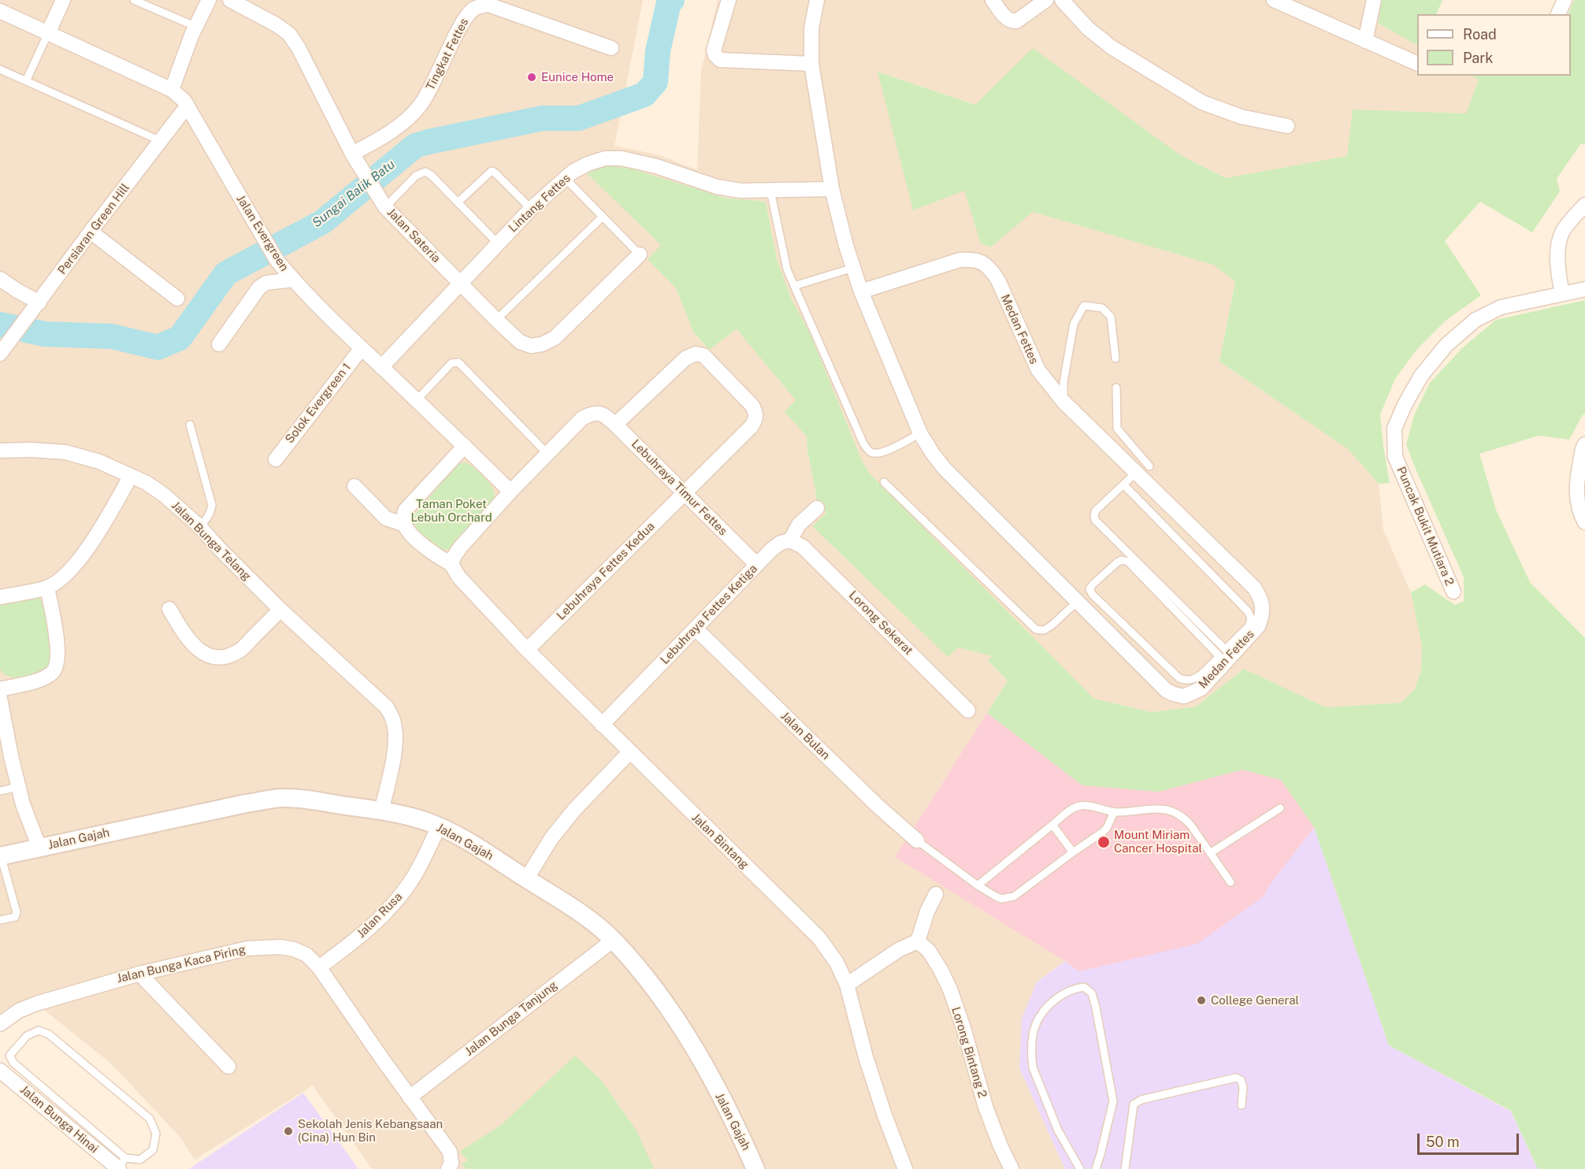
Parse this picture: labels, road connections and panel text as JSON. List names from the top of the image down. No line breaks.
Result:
{"streets":{"street":["Tingkat Fettes","Lintang Fettes","Persiaran Green Hill","Jalan Evergreen","Jalan Sateria","Medan Fettes","Solok Evergreen 1","Lebuhraya Timur Fettes","Puncak Bukit Mutiara 2","Jalan Bunga Telang","Lebuhraya Fettes Kedua","Lebuhraya Fettes Ketiga","Lorong Sekerat","Jalan Bulan","Jalan Gajah","Jalan Bintang","Jalan Rusa","Jalan Bunga Kaca Piring","Jalan Bunga Tanjung","Lorong Bintang 2","Jalan Bunga Hinai"]},"crossings":[["Tingkat Fettes","Jalan Sateria"],["Lintang Fettes","Jalan Evergreen"],["Lintang Fettes","Jalan Sateria"],["Lintang Fettes","Medan Fettes"],["Persiaran Green Hill","Jalan Evergreen"],["Jalan Evergreen","Solok Evergreen 1"],["Lebuhraya Timur Fettes","Lebuhraya Fettes Kedua"],["Lebuhraya Timur Fettes","Lebuhraya Fettes Ketiga"],["Jalan Bunga Telang","Jalan Gajah"],["Lebuhraya Fettes Kedua","Jalan Bintang"],["Lebuhraya Fettes Ketiga","Lorong Sekerat"],["Lebuhraya Fettes Ketiga","Jalan Bulan"],["Lebuhraya Fettes Ketiga","Jalan Bintang"],["Jalan Gajah","Jalan Rusa"],["Jalan Gajah","Jalan Bunga Tanjung"],["Jalan Rusa","Jalan Bunga Kaca Piring"],["Jalan Bunga Kaca Piring","Jalan Bunga Tanjung"]],"water":["Sungai Balik Batu"],"parks":["Taman Poket Lebuh Orchard"],"places":["Eunice Home","Mount Miriam Cancer Hospital","College General","Sekolah Jenis Kebangsaan (Cina) Hun Bin"],"legend":["Road","Park"],"scale_bar":"50 m"}
